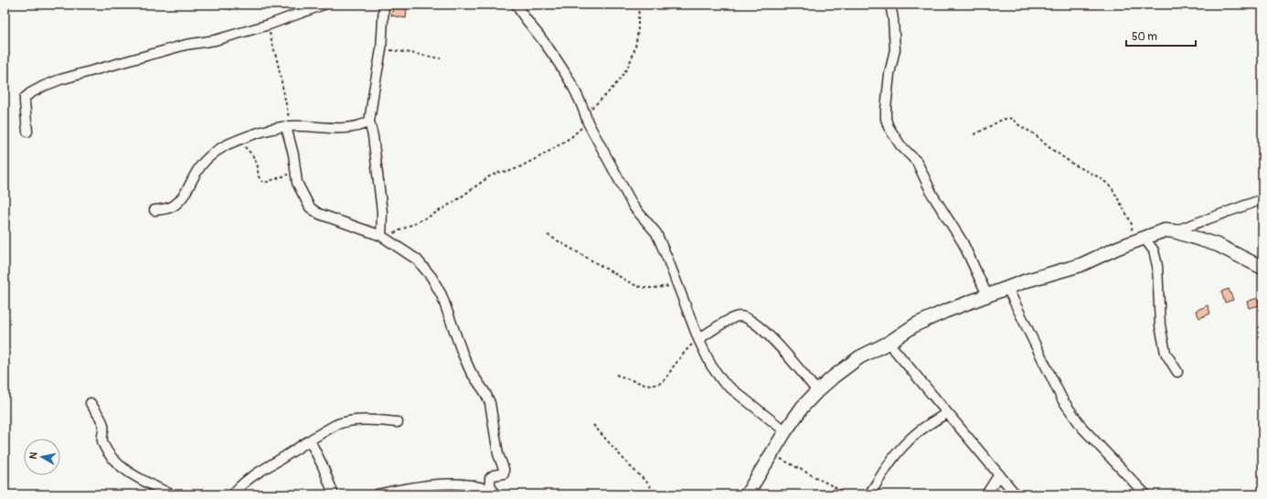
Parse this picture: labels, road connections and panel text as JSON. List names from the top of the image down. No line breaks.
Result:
{"scale_bar":"50 m","north":"left"}
